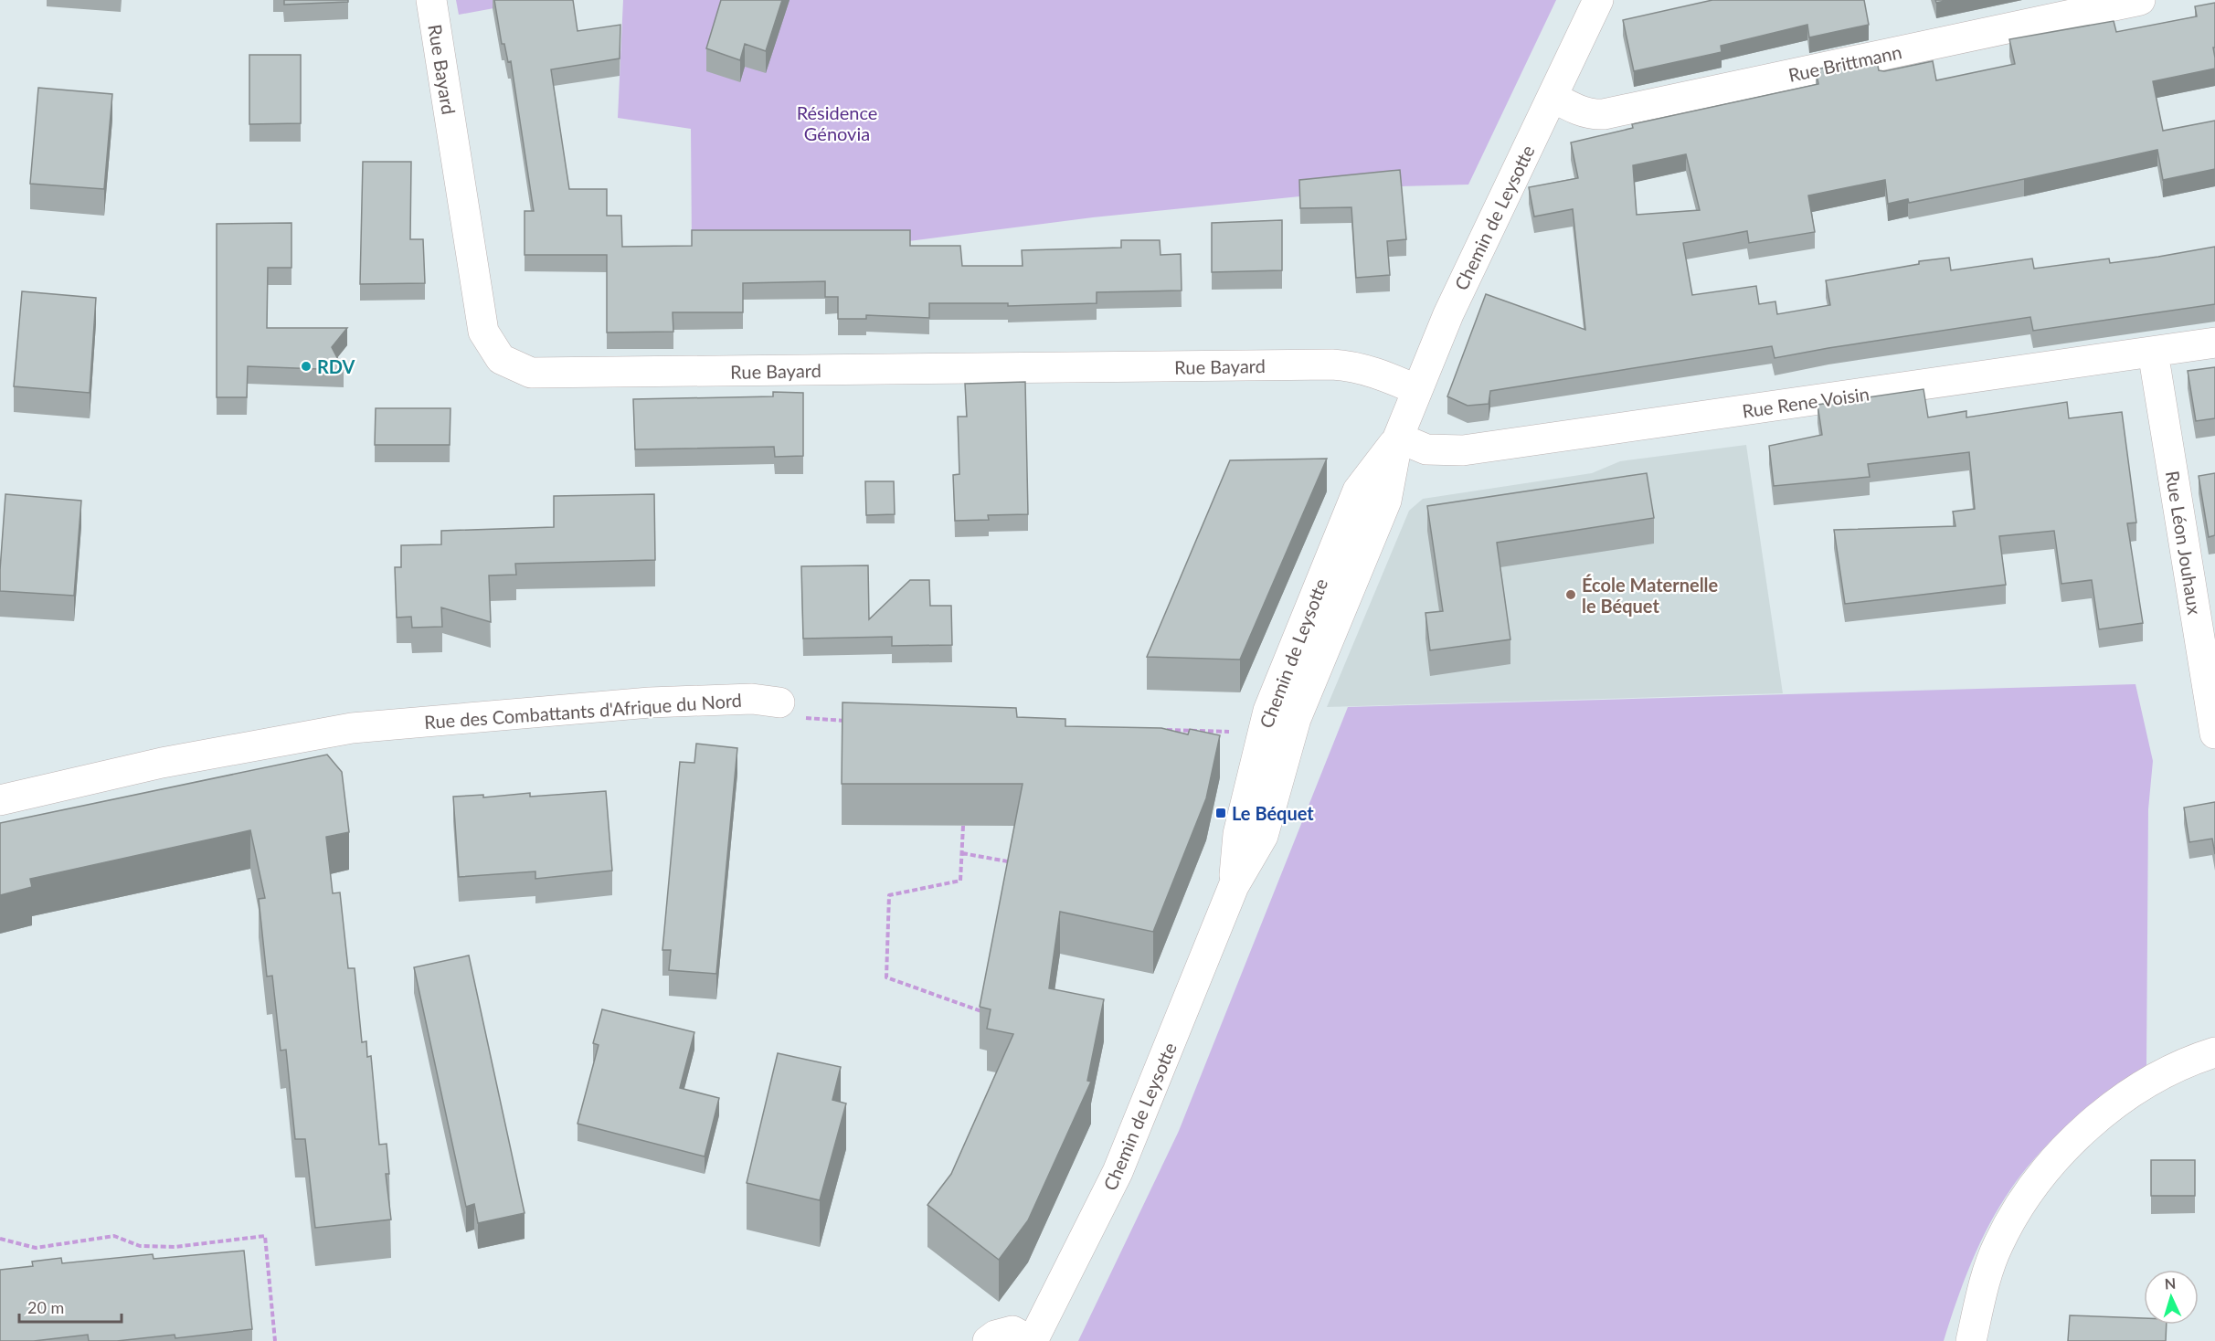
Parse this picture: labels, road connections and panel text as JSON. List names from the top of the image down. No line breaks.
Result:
{"streets":{"street":["Rue Brittmann","Rue Bayard","Chemin de Leysotte","Rue Rene Voisin","Rue Léon Jouhaux","Rue des Combattants d'Afrique du Nord"]},"crossings":[["Rue Brittmann","Chemin de Leysotte"],["Rue Bayard","Chemin de Leysotte"],["Chemin de Leysotte","Rue Rene Voisin"],["Rue Rene Voisin","Rue Léon Jouhaux"]],"parks":["Résidence Génovia"],"places":{"other":["RDV","École Maternelle le Béquet"],"transit":["Le Béquet"]},"scale_bar":"20 m","north":"top"}
